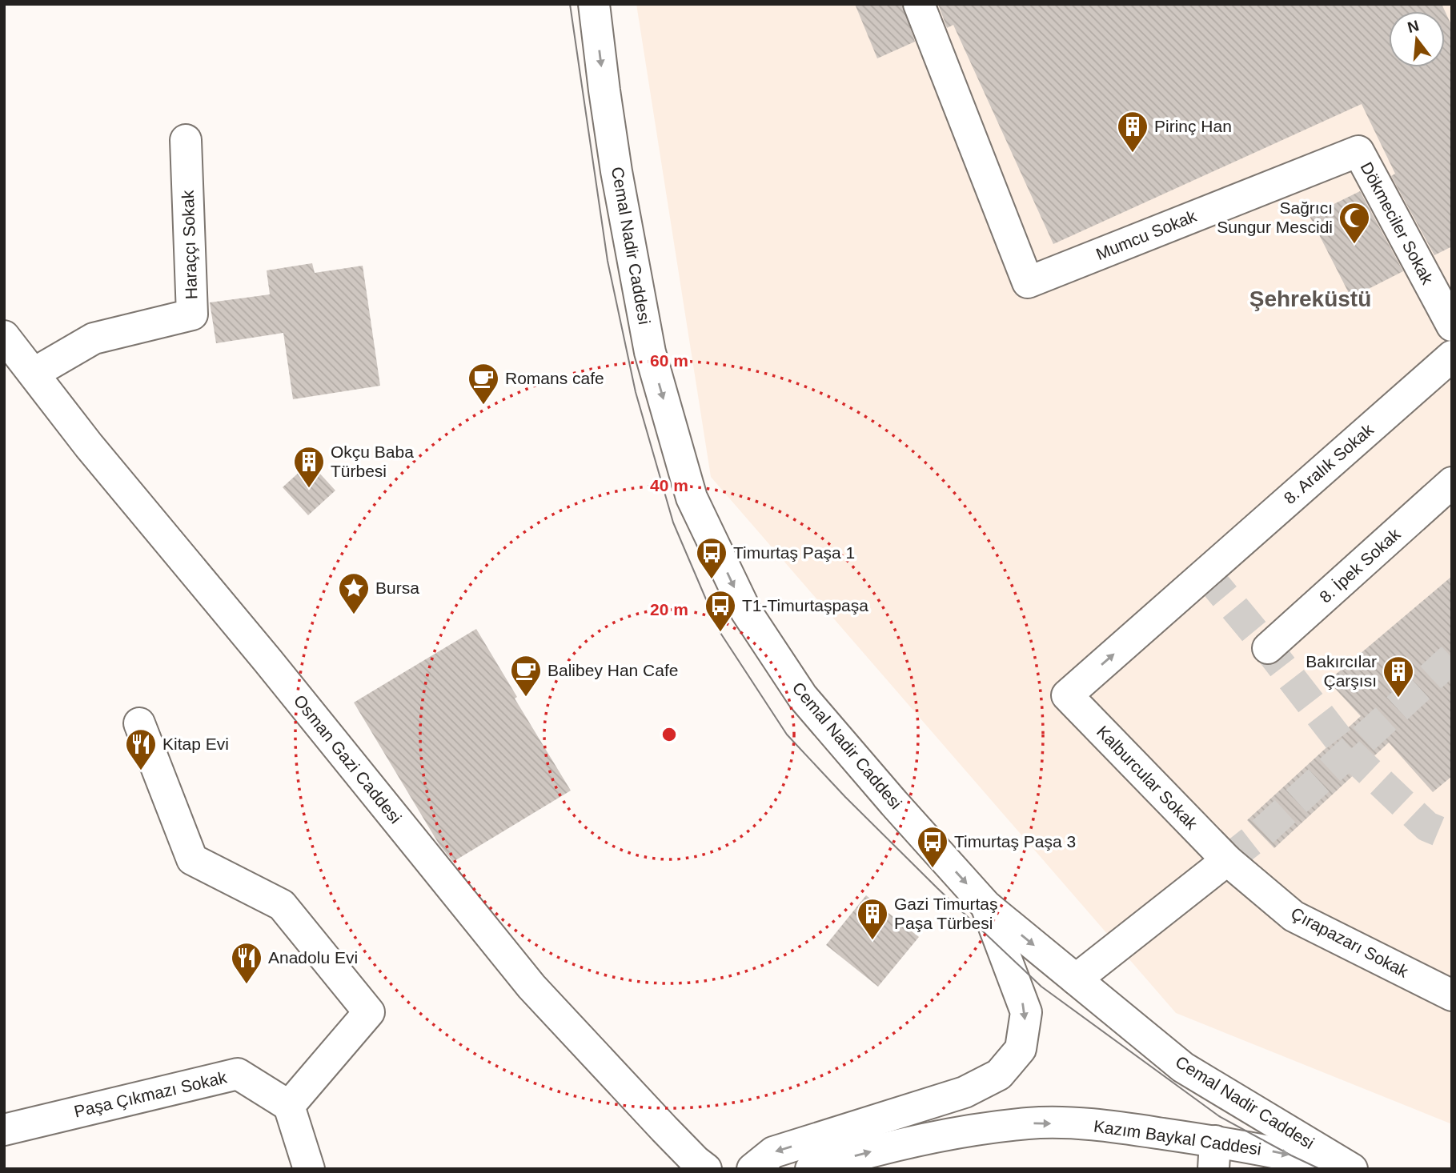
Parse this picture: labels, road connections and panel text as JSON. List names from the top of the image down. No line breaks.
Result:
{"streets":{"street":["Dökmeciler Sokak","Mumcu Sokak","Haraççı Sokak","Cemal Nadir Caddesi","8. Aralık Sokak","8. İpek Sokak","Osman Gazi Caddesi","Kalburcular Sokak","Çırapazarı Sokak","Paşa Çıkmazı Sokak","Kazım Baykal Caddesi"]},"crossings":[["Dökmeciler Sokak","Mumcu Sokak"],["Haraççı Sokak","Osman Gazi Caddesi"],["8. Aralık Sokak","Kalburcular Sokak"],["Kalburcular Sokak","Çırapazarı Sokak"]],"one_way":["Cemal Nadir Caddesi","8. Aralık Sokak","Kazım Baykal Caddesi"],"districts":["Şehreküstü"],"places":{"building":["Pirinç Han","Okçu Baba Türbesi","Bakırcılar Çarşısı","Gazi Timurtaş Paşa Türbesi"],"mosque":["Sağrıcı Sungur Mescidi"],"cafe":["Romans cafe","Balibey Han Cafe"],"bus stop":["Timurtaş Paşa 1","T1-Timurtaşpaşa","Timurtaş Paşa 3"],"place":["Bursa"],"restaurant":["Kitap Evi","Anadolu Evi"]},"north":"top","rings":["60 m","40 m","20 m"]}
